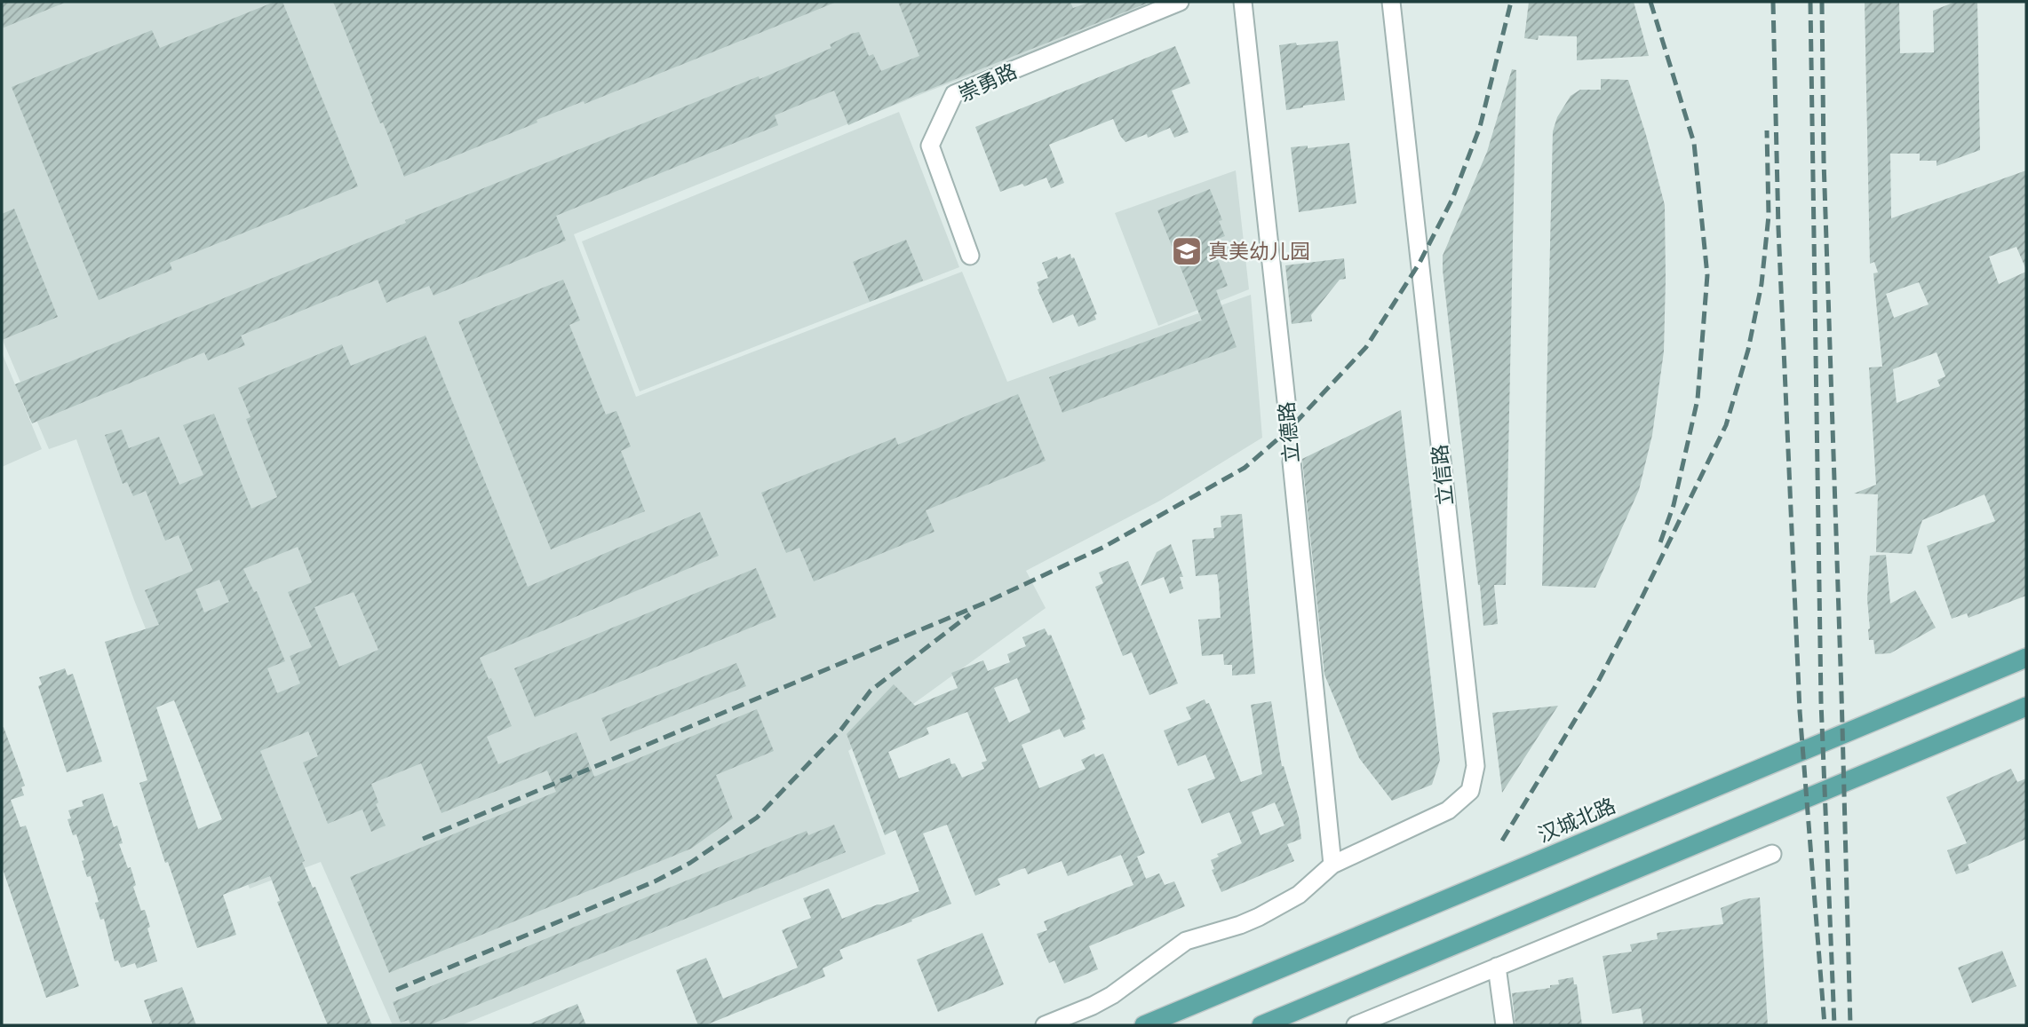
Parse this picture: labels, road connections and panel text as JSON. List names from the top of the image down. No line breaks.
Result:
{"streets":{"main road":["汉城北路"],"street":["崇勇路","立德路","立信路"]},"crossings":[["立德路","立信路"]],"places":{"school or university":["真美幼儿园"]}}
